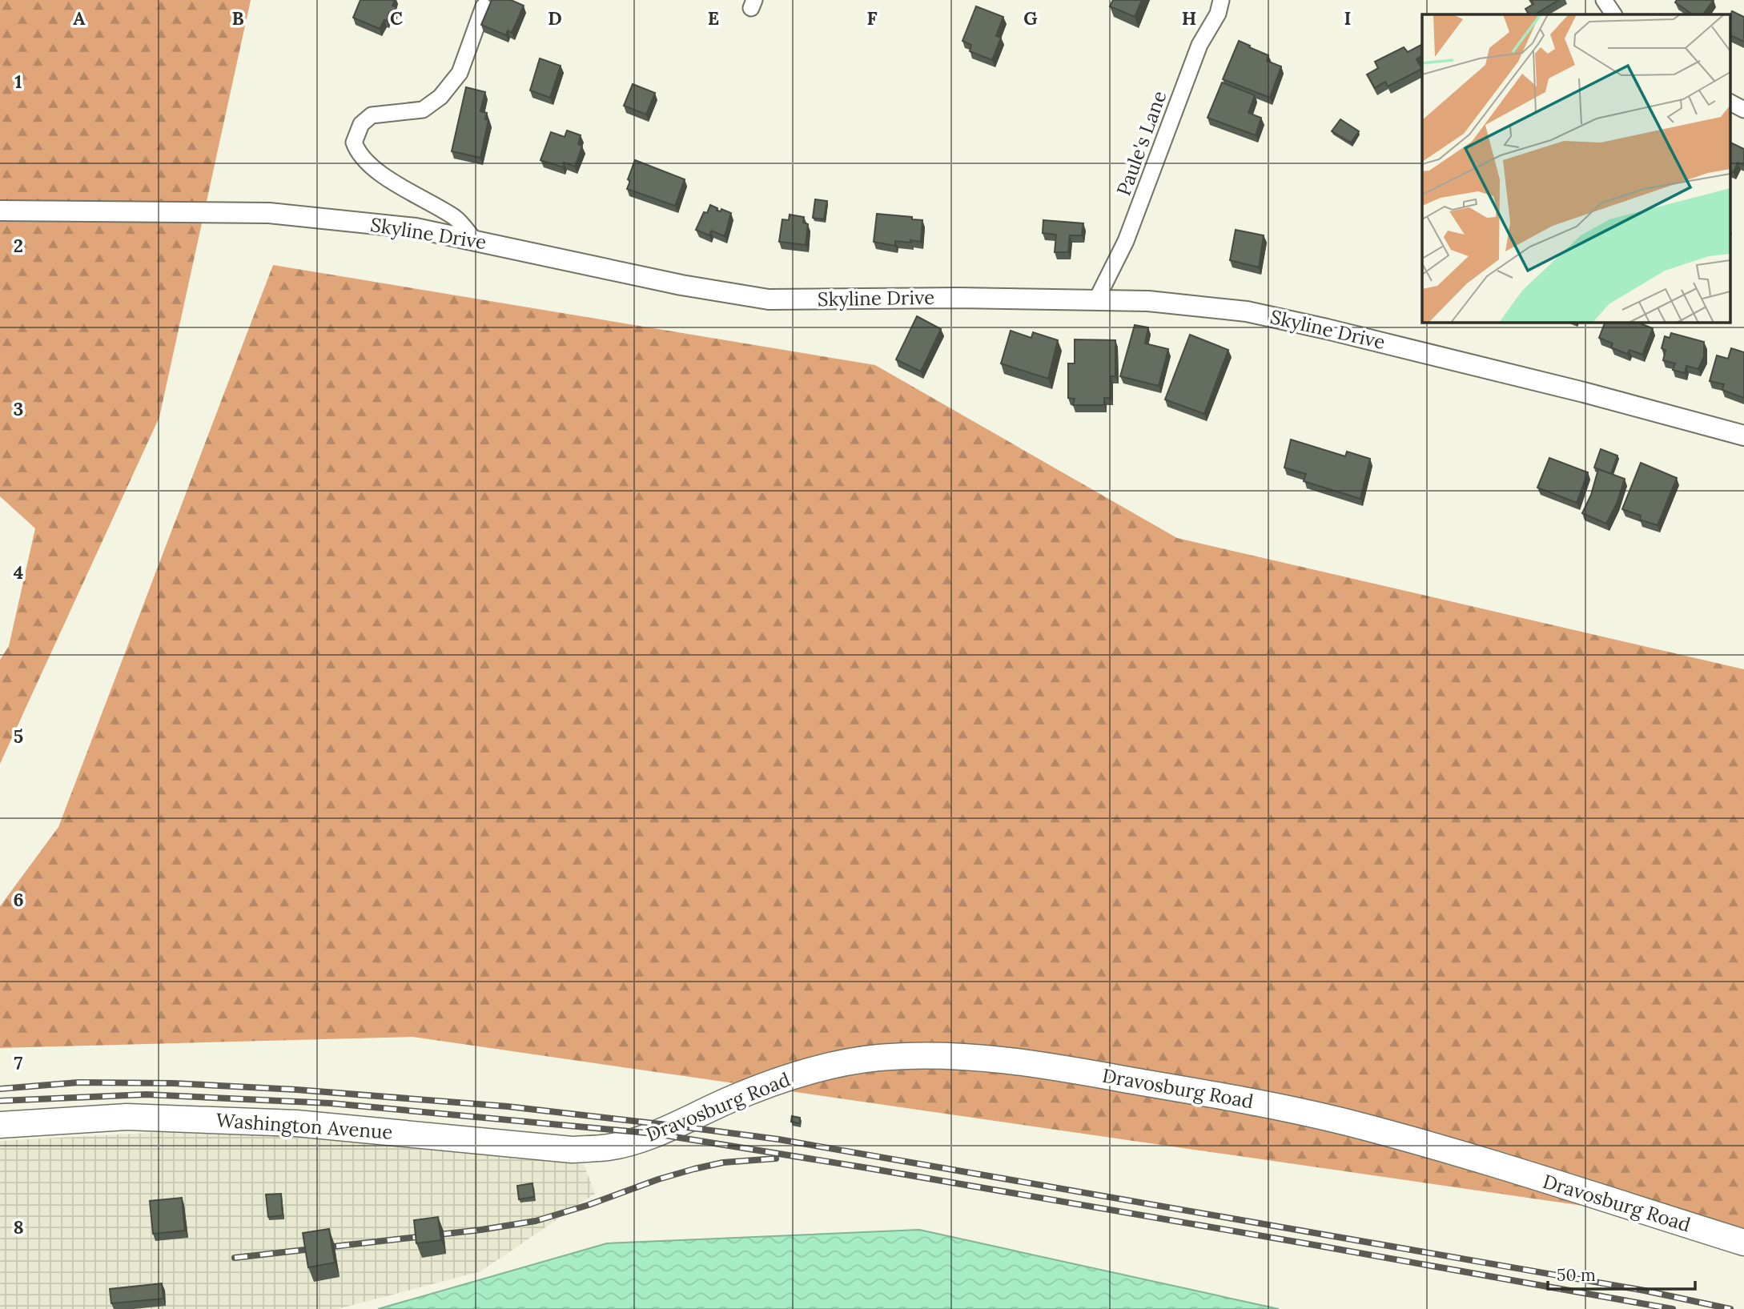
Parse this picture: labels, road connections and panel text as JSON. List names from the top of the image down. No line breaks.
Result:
{"streets":{"main road":["Dravosburg Road","Washington Avenue"],"street":["Paule's Lane","Skyline Drive"]},"crossings":[["Paule's Lane","Skyline Drive"],["Dravosburg Road","Washington Avenue"]],"scale_bar":"50 m","grid":{"columns":["A","B","C","D","E","F","G","H","I"],"rows":["1","2","3","4","5","6","7","8"]}}
